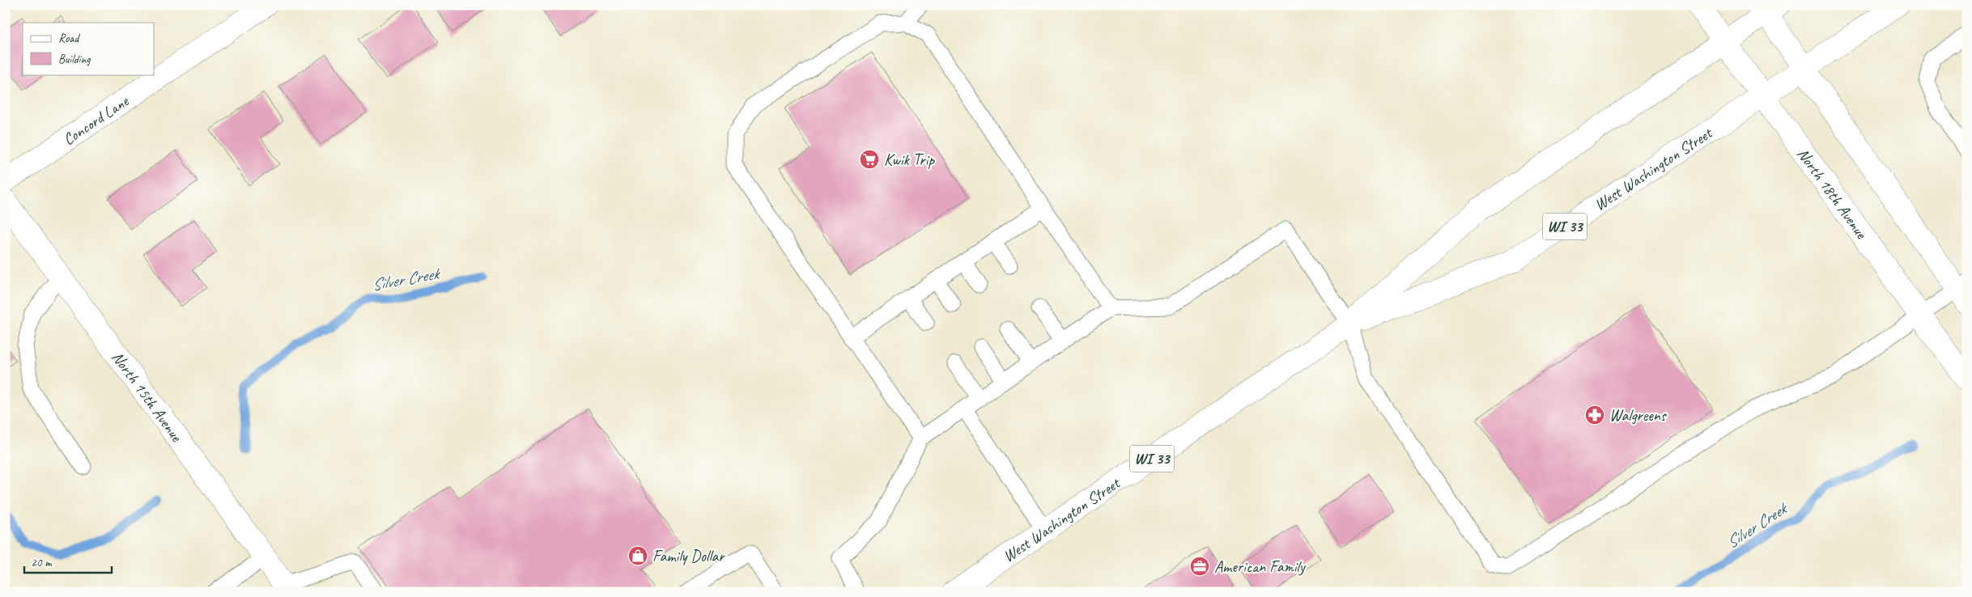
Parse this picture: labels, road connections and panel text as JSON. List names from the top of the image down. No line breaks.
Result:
{"streets":{"main road":["Concord Lane","West Washington Street","North 18th Avenue","WI 33","North 15th Avenue"]},"crossings":[["West Washington Street","North 18th Avenue"]],"water":["Silver Creek"],"places":{"supermarket":["Kwik Trip"],"pharmacy":["Walgreens"],"shop":["Family Dollar"],"office":["American Family"]},"legend":["Road","Building"],"scale_bar":"20 m"}
